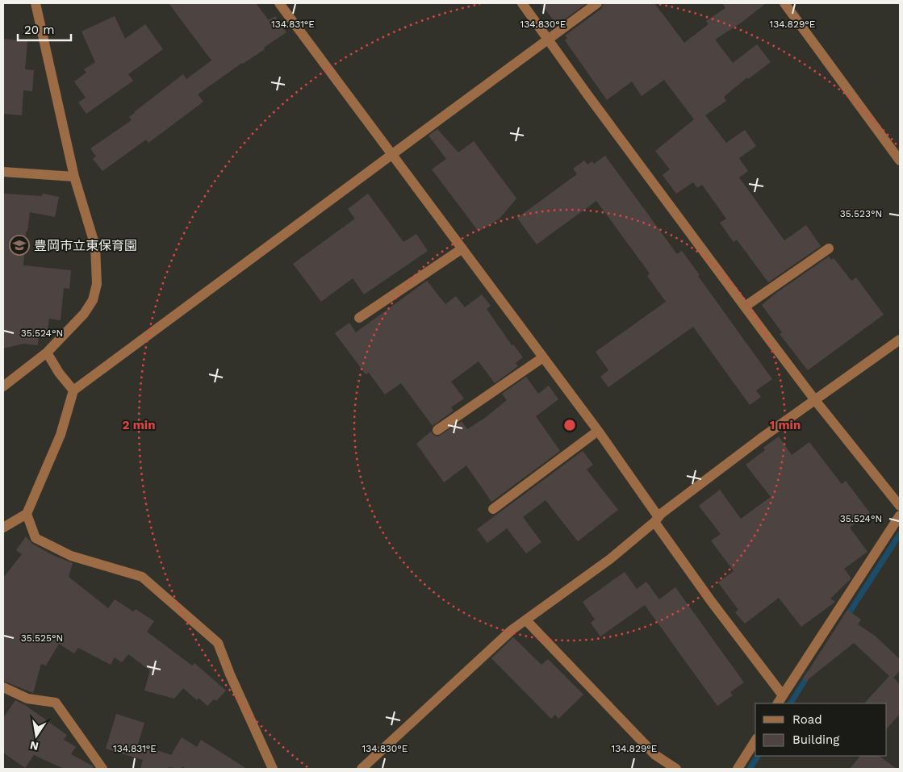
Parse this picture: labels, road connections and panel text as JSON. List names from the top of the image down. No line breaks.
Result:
{"places":{"school or university":["豊岡市立東保育園"]},"legend":["Road","Building"],"scale_bar":"20 m","north":"bottom","coordinates":["134.831°E","134.830°E","134.829°E","35.523°N","35.524°N","35.525°N"],"rings":["1 min","2 min"]}
